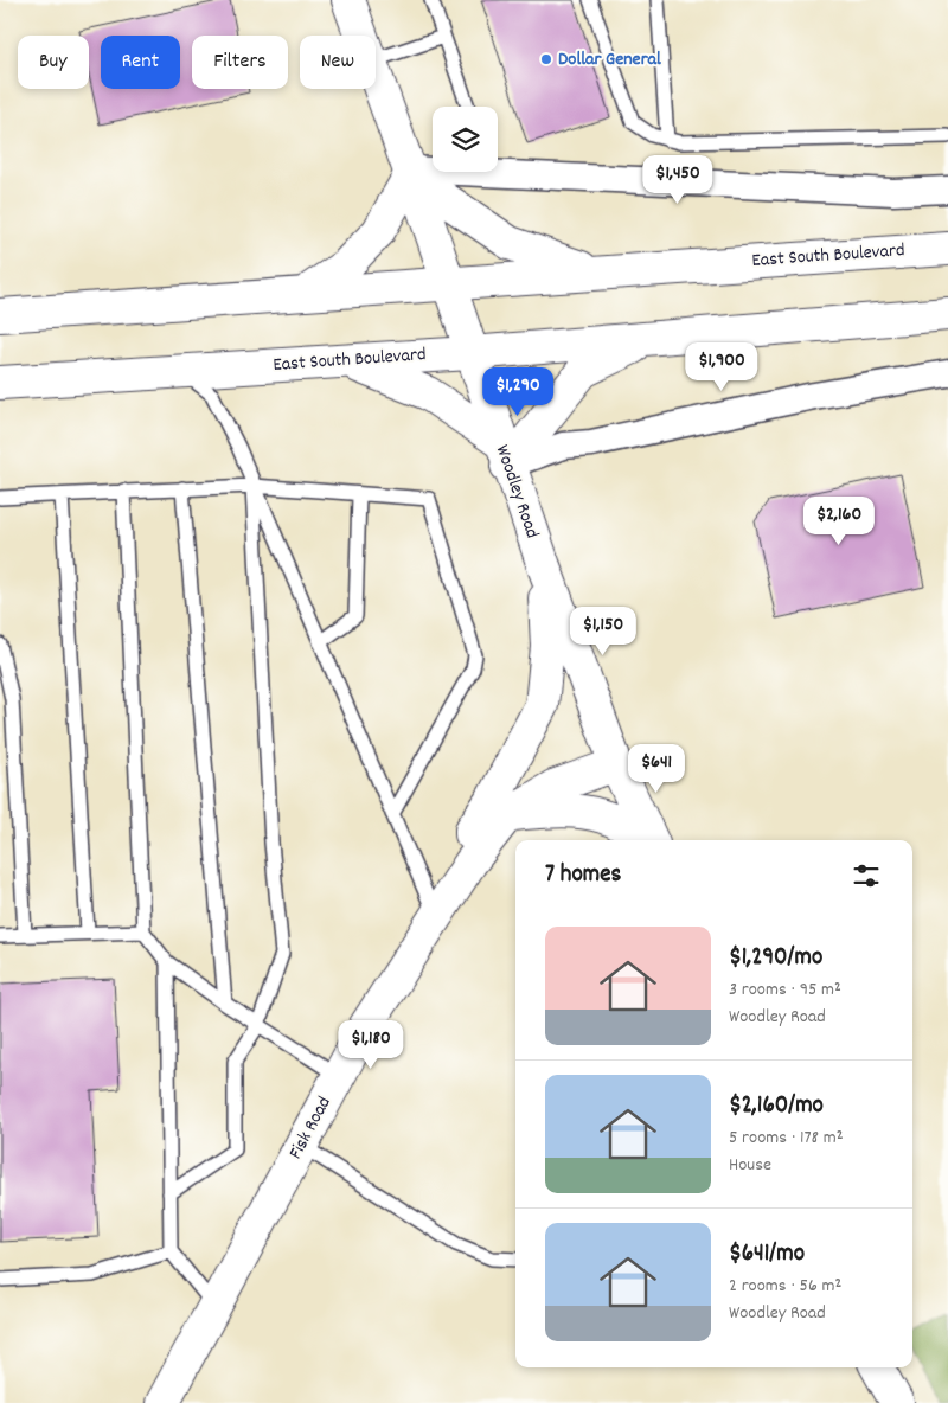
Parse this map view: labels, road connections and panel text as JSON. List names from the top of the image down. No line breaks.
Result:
{"streets":{"main road":["East South Boulevard","Woodley Road","Fisk Road"]},"crossings":[["East South Boulevard","Woodley Road"],["Woodley Road","Fisk Road"]],"places":["Dollar General"],"page":{"chip":["Buy","Rent","Filters","New"],"price":["$1,450","$1,900","$1,290","$2,160","$1,150","$641","$1,180"],"heading":"7 homes","list":[{"name":"$1,290/mo","note":"3 rooms · 95 m² · Woodley Road"},{"name":"$2,160/mo","note":"5 rooms · 178 m² · House"},{"name":"$641/mo","note":"2 rooms · 56 m² · Woodley Road"}]}}
